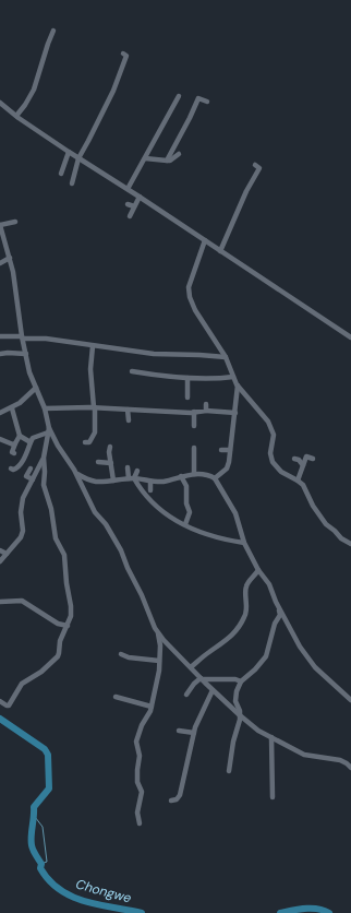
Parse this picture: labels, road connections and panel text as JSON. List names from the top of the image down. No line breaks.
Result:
{"water":["Chongwe"]}
